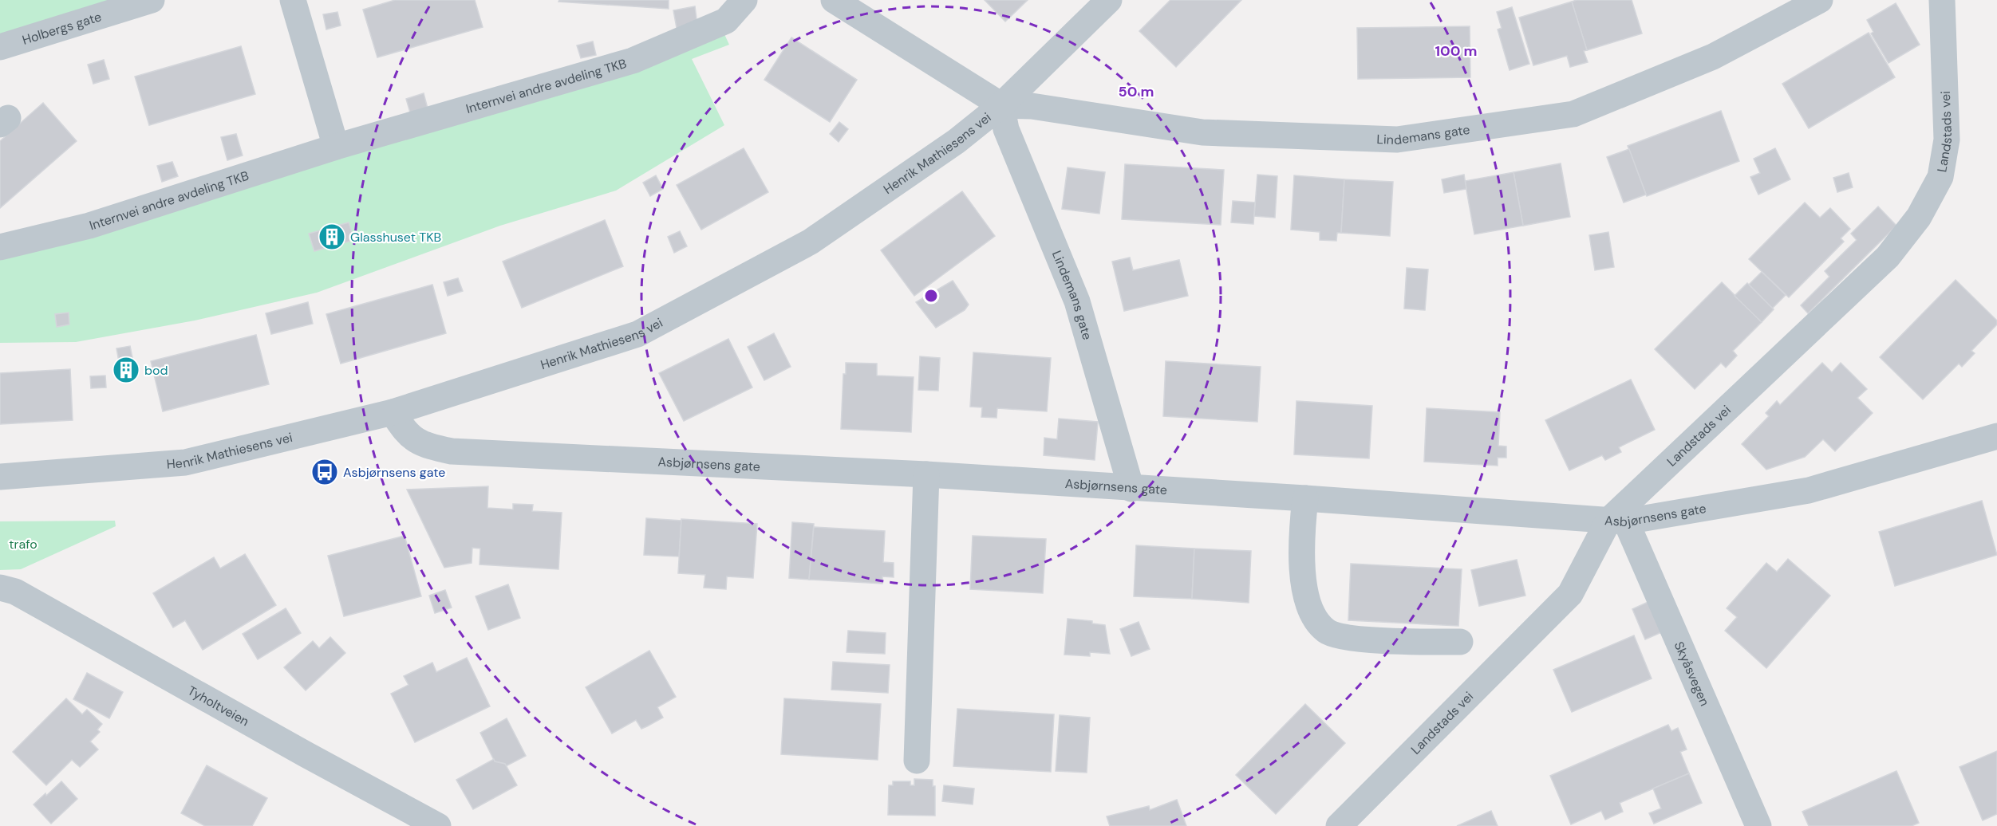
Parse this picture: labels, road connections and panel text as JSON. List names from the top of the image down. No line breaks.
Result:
{"streets":{"street":["Holbergs gate","Internvei andre avdeling TKB","Landstads vei","Lindemans gate","Henrik Mathiesens vei","Asbjørnsens gate","Skyåsvegen","Tyholtveien"]},"crossings":[["Landstads vei","Asbjørnsens gate"],["Landstads vei","Skyåsvegen"],["Lindemans gate","Henrik Mathiesens vei"],["Lindemans gate","Asbjørnsens gate"],["Henrik Mathiesens vei","Asbjørnsens gate"],["Asbjørnsens gate","Skyåsvegen"]],"parks":["trafo"],"places":{"building":["Glasshuset TKB","bod"],"bus stop":["Asbjørnsens gate"]},"rings":["100 m","50 m"]}
